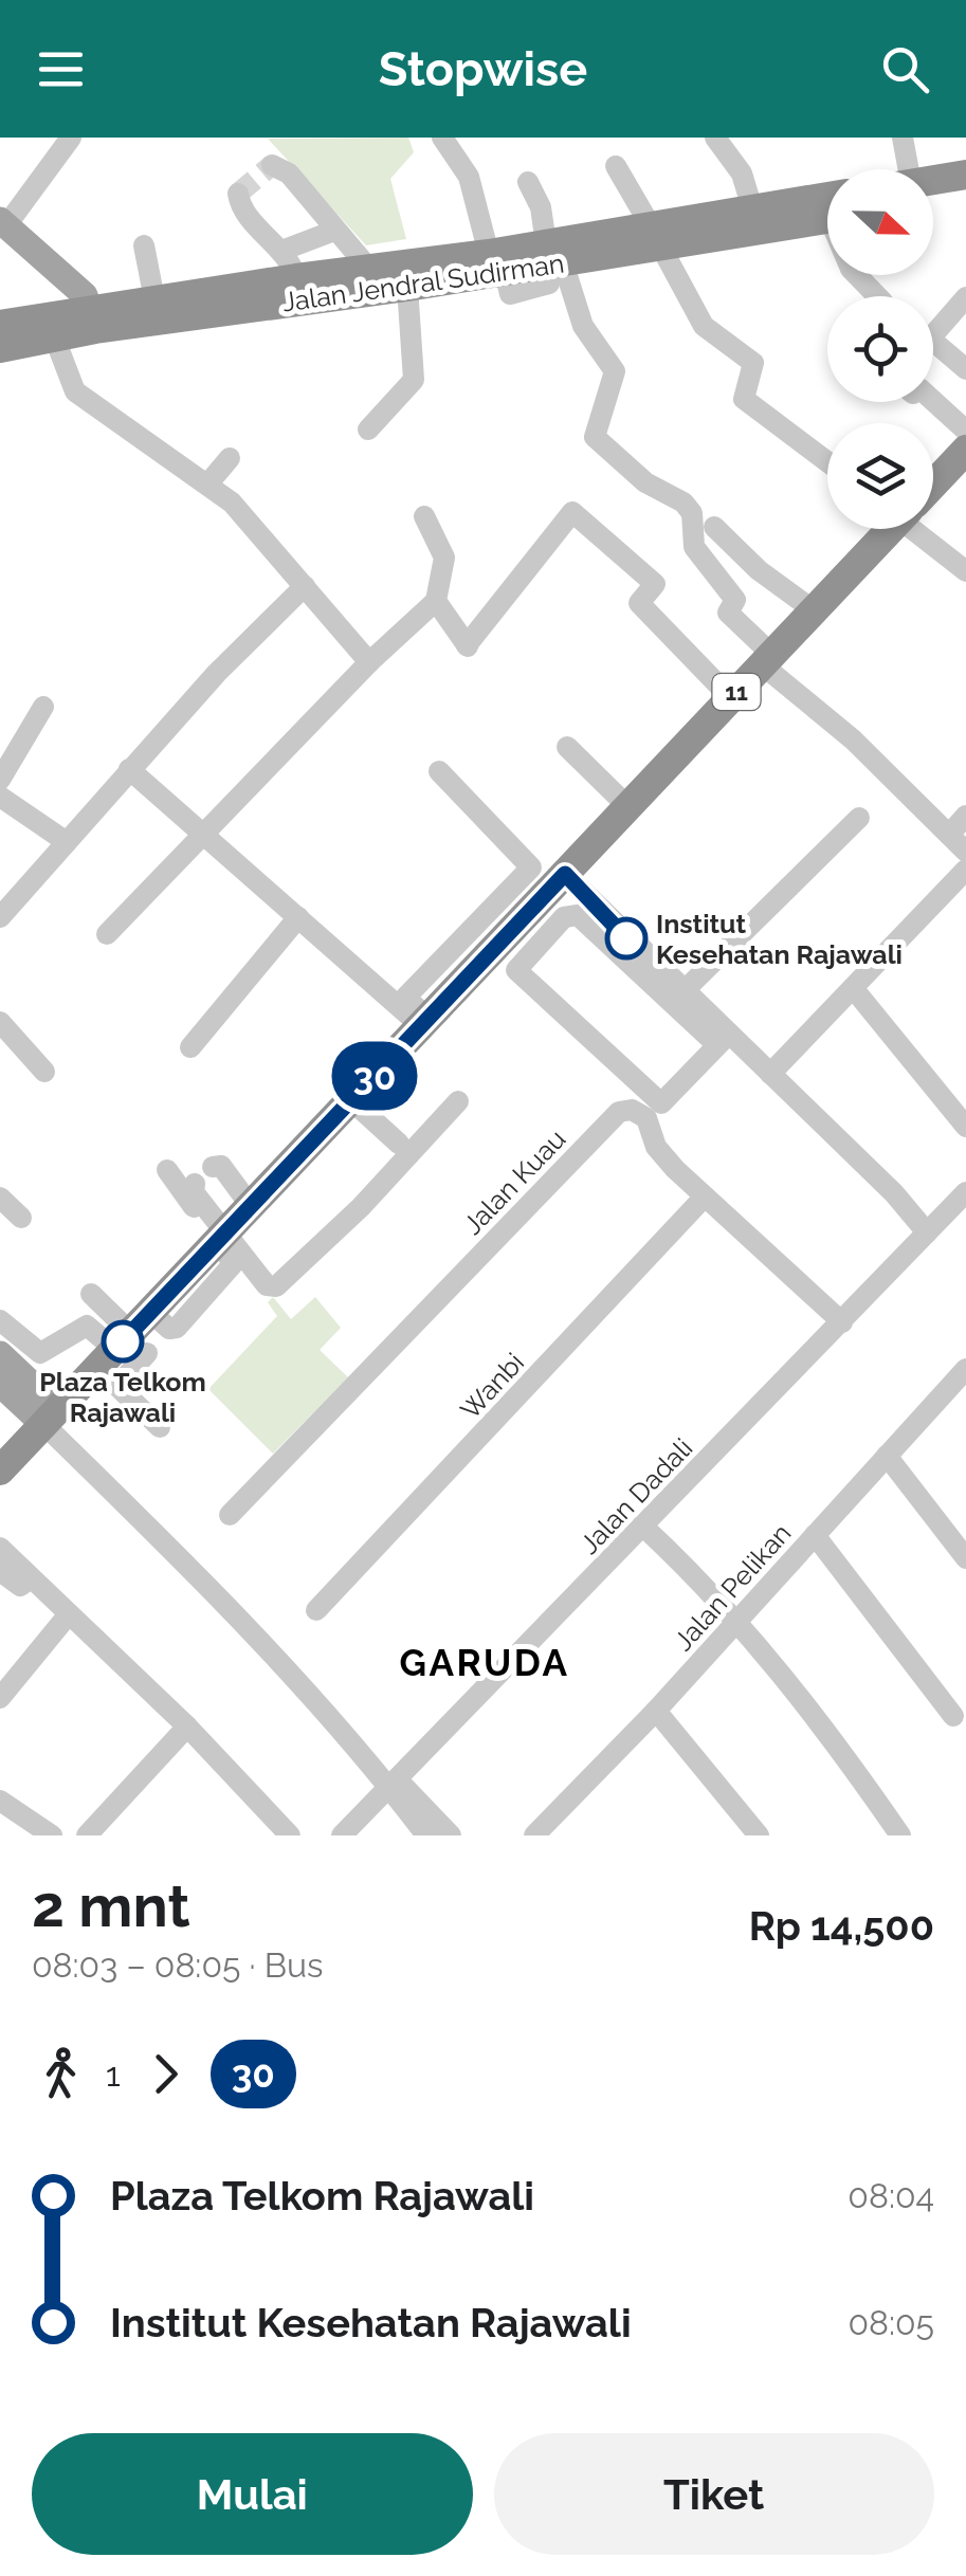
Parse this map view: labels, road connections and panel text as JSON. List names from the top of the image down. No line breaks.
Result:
{"streets":{"highway":["Jalan Jendral Sudirman","11"],"street":["Jalan Kuau","Wanbi","Jalan Dadali","Jalan Pelikan"]},"crossings":[["Jalan Kuau","Wanbi"],["Jalan Kuau","Jalan Dadali"]],"districts":["GARUDA"],"places":["Institut Kesehatan Rajawali","Plaza Telkom Rajawali"],"lines":["bus line 30"],"north":"right","page":{"header":"Stopwise","on_map":"30","heading":["2 mnt","08:03 – 08:05 · Bus","Rp 14,500"],"legs":["1","30"],"list":[{"name":"Plaza Telkom Rajawali","value":"08:04"},{"name":"Institut Kesehatan Rajawali","value":"08:05"}],"buttons":["Mulai","Tiket"]}}
